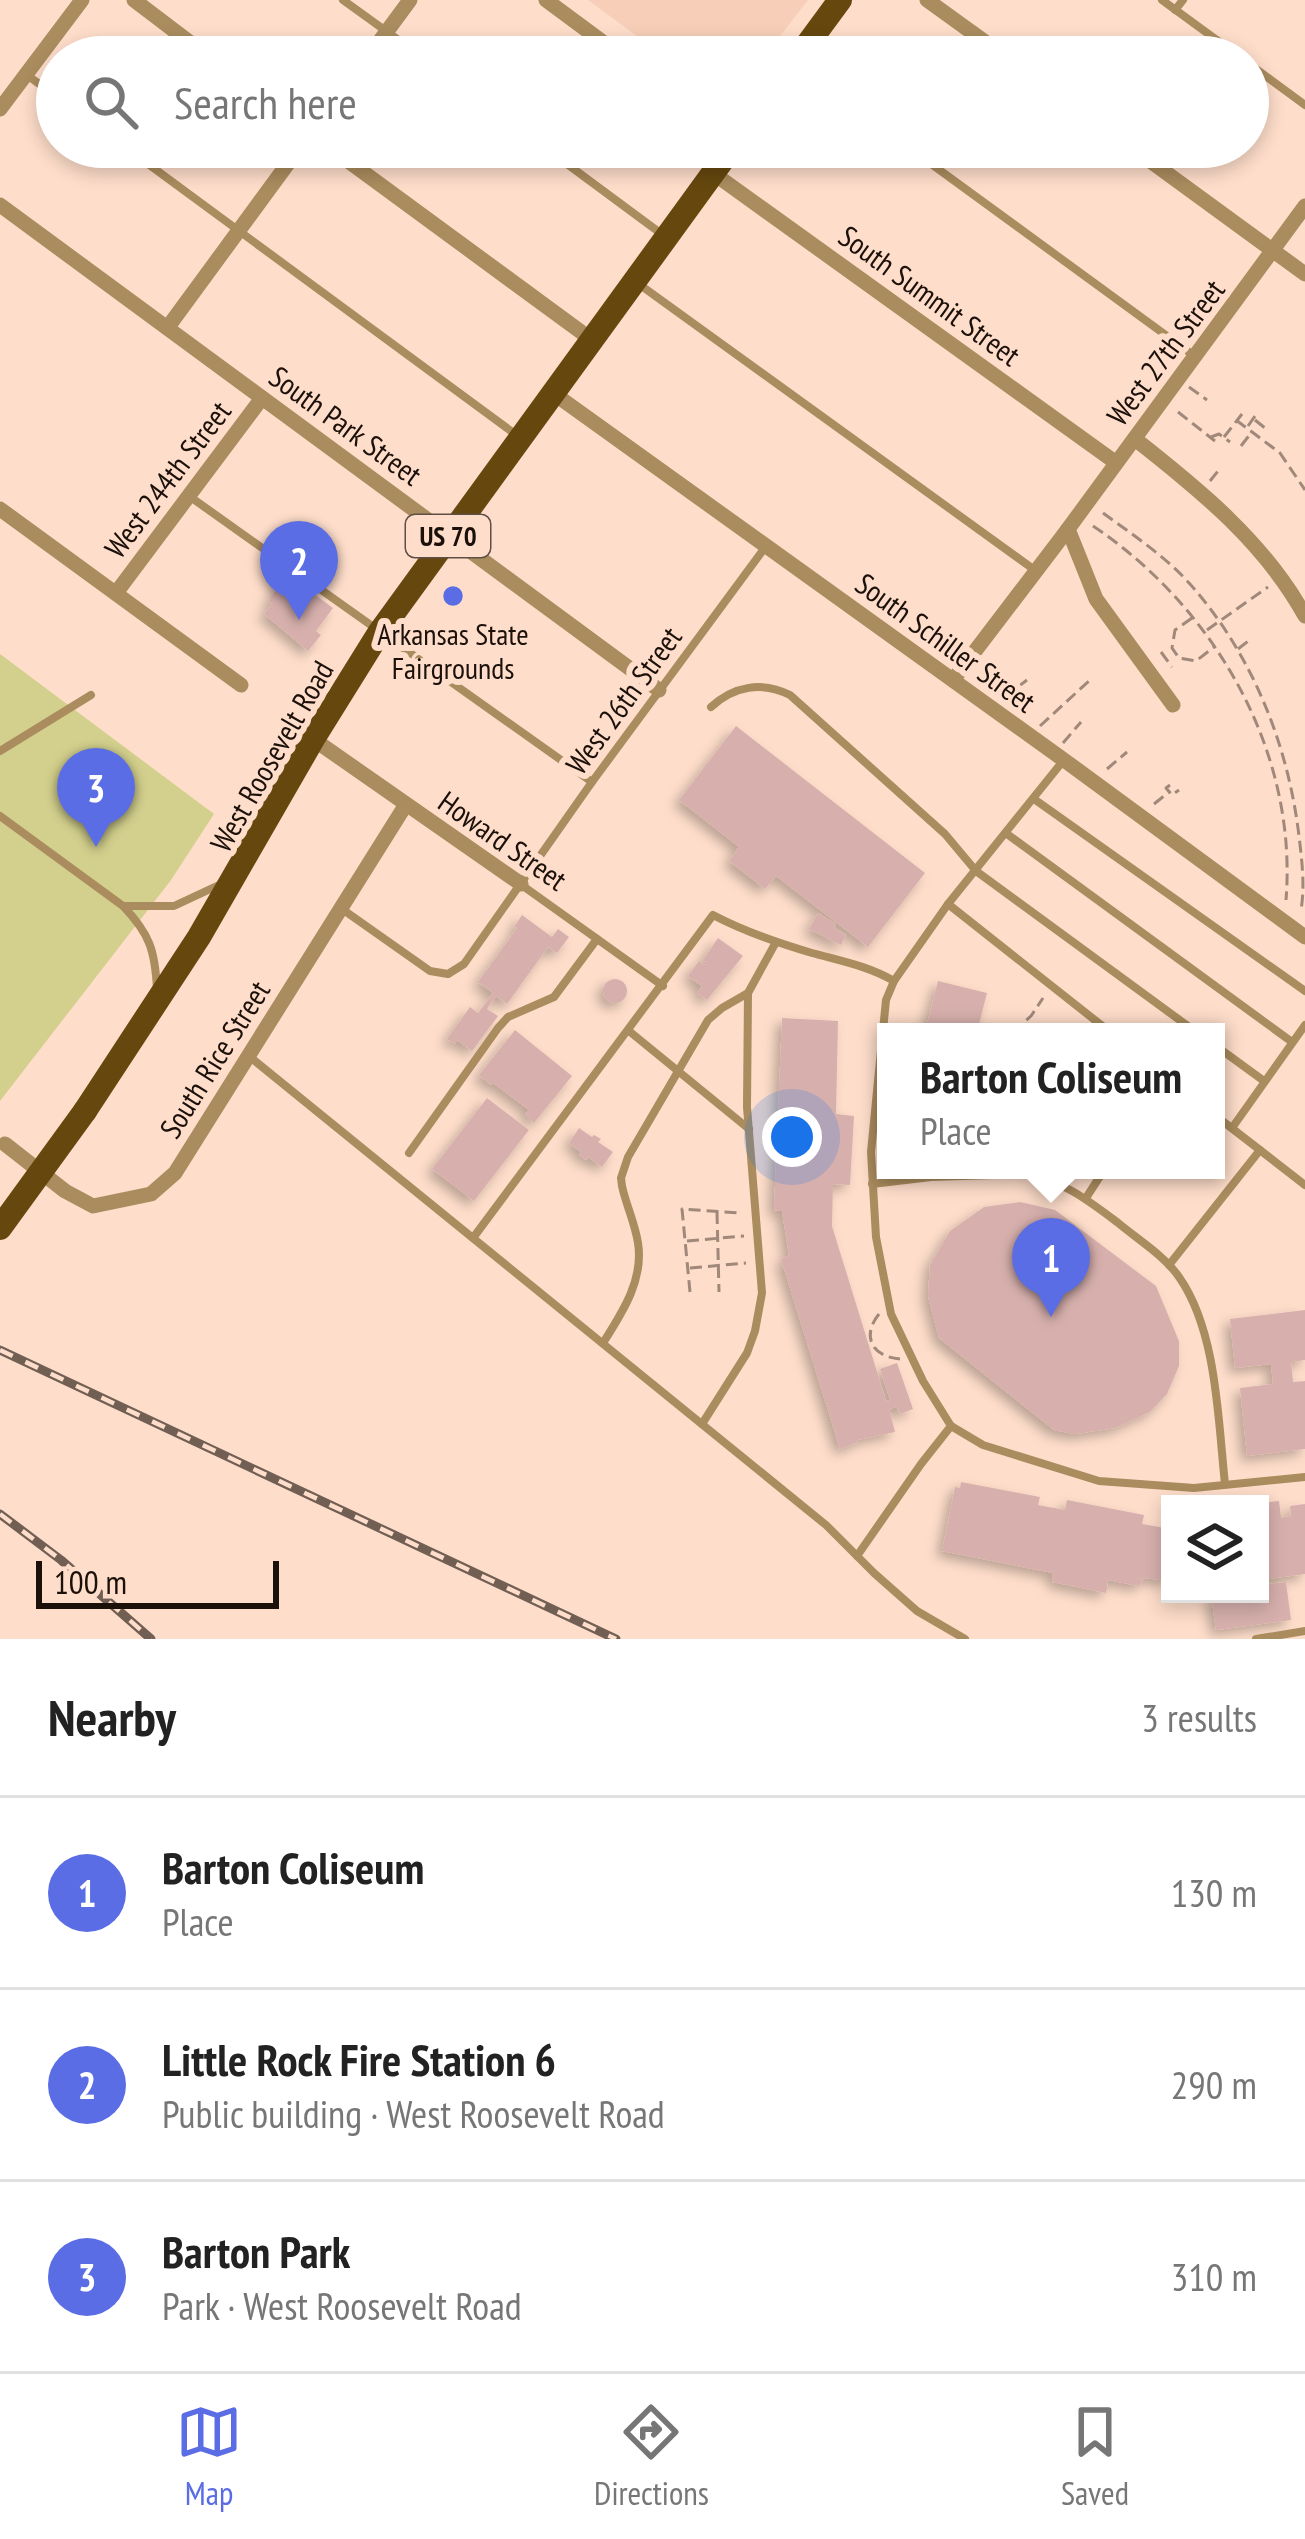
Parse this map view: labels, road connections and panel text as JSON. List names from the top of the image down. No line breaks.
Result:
{"streets":{"main road":["US 70","West Roosevelt Road"],"street":["South Summit Street","West 27th Street","South Park Street","West 244th Street","South Schiller Street","Howard Street","South Rice Street"],"lane":["West 26th Street"]},"crossings":[["South Summit Street","West 27th Street"],["South Summit Street","West Roosevelt Road"],["West 27th Street","South Schiller Street"],["South Park Street","West 244th Street"],["South Park Street","West 26th Street"],["South Park Street","West Roosevelt Road"],["South Schiller Street","West 26th Street"],["South Schiller Street","West Roosevelt Road"],["West 26th Street","Howard Street"],["West 26th Street","South Rice Street"],["West Roosevelt Road","Howard Street"],["Howard Street","South Rice Street"]],"places":["Arkansas State Fairgrounds"],"scale_bar":"100 m","page":{"search":"Search here","pins":["2","3","1"],"popup":["Barton Coliseum","Place"],"scale":"100 m","heading":["Nearby","3 results"],"list":[{"mark":"1","name":"Barton Coliseum","note":"Place","value":"130 m"},{"mark":"2","name":"Little Rock Fire Station 6","note":"Public building · West Roosevelt Road","value":"290 m"},{"mark":"3","name":"Barton Park","note":"Park · West Roosevelt Road","value":"310 m"}],"nav":["Map","Directions","Saved"]}}
